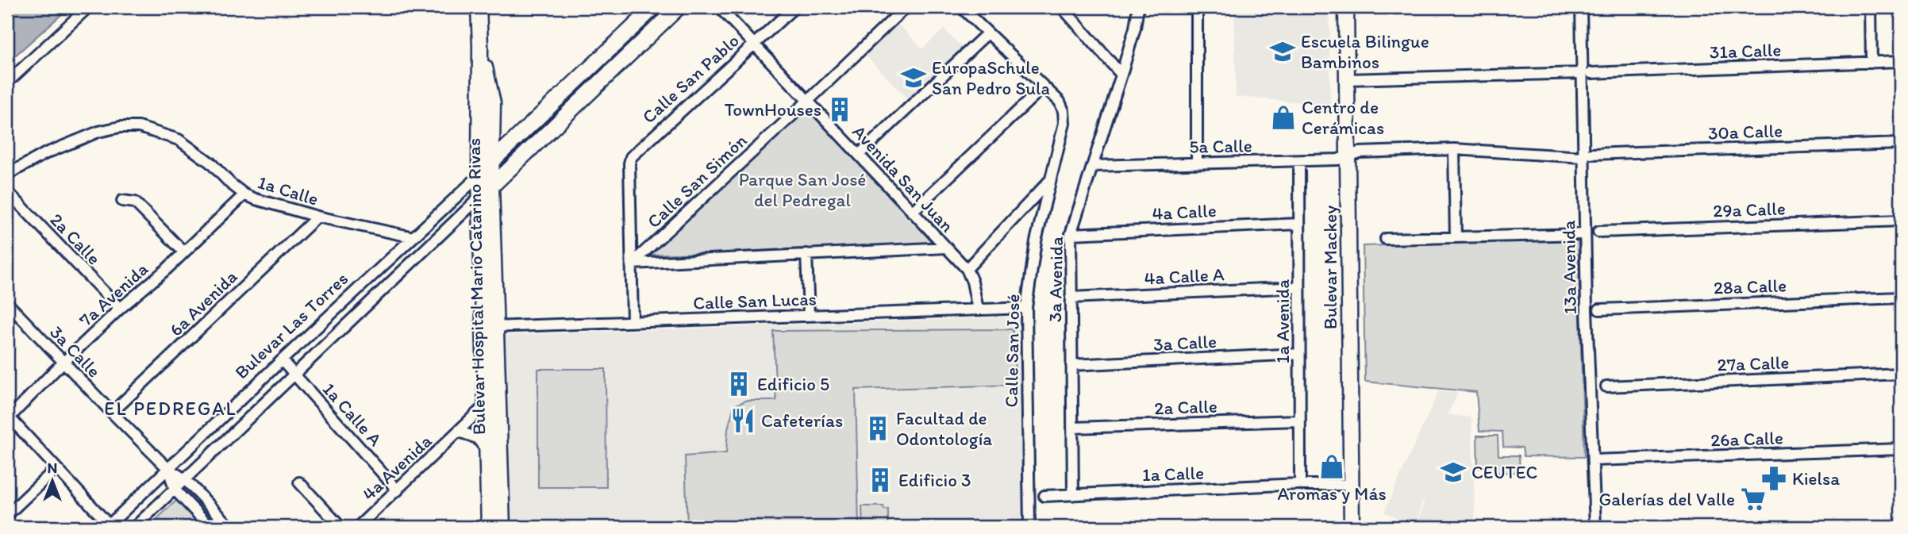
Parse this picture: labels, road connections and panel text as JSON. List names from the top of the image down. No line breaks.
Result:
{"streets":{"main road":["Bulevar Mackey","Bulevar Hospital Mario Catarino Rivas"],"street":["31a Calle","Calle San Pablo","30a Calle","5a Calle","Avenida San Juan","Calle San Simón","1a Calle","29a Calle","4a Calle","2a Calle","13a Avenida","4a Calle A","3a Avenida","28a Calle","7a Avenida","Calle San Lucas","6a Avenida","1a Avenida","Bulevar Las Torres","3a Calle","Calle San José","27a Calle","1a Calle A","26a Calle","4a Avenida"]},"crossings":[["31a Calle","Bulevar Mackey"],["31a Calle","13a Avenida"],["Calle San Pablo","Avenida San Juan"],["Calle San Pablo","Calle San Simón"],["30a Calle","5a Calle"],["30a Calle","Bulevar Mackey"],["30a Calle","13a Avenida"],["5a Calle","Bulevar Mackey"],["5a Calle","3a Avenida"],["5a Calle","1a Avenida"],["Avenida San Juan","Calle San Simón"],["Avenida San Juan","Calle San Lucas"],["1a Calle","Bulevar Mackey"],["1a Calle","3a Avenida"],["1a Calle","7a Avenida"],["1a Calle","6a Avenida"],["1a Calle","1a Avenida"],["1a Calle","Bulevar Las Torres"],["1a Calle","Calle San José"],["4a Calle","3a Avenida"],["4a Calle","1a Avenida"],["2a Calle","3a Avenida"],["2a Calle","7a Avenida"],["2a Calle","1a Avenida"],["13a Avenida","26a Calle"],["4a Calle A","3a Avenida"],["4a Calle A","1a Avenida"],["3a Avenida","3a Calle"],["Bulevar Hospital Mario Catarino Rivas","Calle San Lucas"],["Bulevar Hospital Mario Catarino Rivas","Bulevar Las Torres"],["Bulevar Hospital Mario Catarino Rivas","4a Avenida"],["7a Avenida","3a Calle"],["Calle San Lucas","Calle San José"],["6a Avenida","3a Calle"],["1a Avenida","3a Calle"],["Bulevar Las Torres","3a Calle"],["Bulevar Las Torres","1a Calle A"],["1a Calle A","4a Avenida"]],"districts":["EL PEDREGAL"],"parks":["Parque San José del Pedregal"],"places":{"school or university":["Escuela Bilingue Bambinos","EuropaSchule San Pedro Sula","CEUTEC"],"building":["TownHouses","Edificio 5","Facultad de Odontología","Edificio 3"],"shop":["Centro de Cerámicas","Aromas y Más"],"restaurant":["Cafeterías"],"pharmacy":["Kielsa"],"supermarket":["Galerías del Valle"]},"north":"top"}
